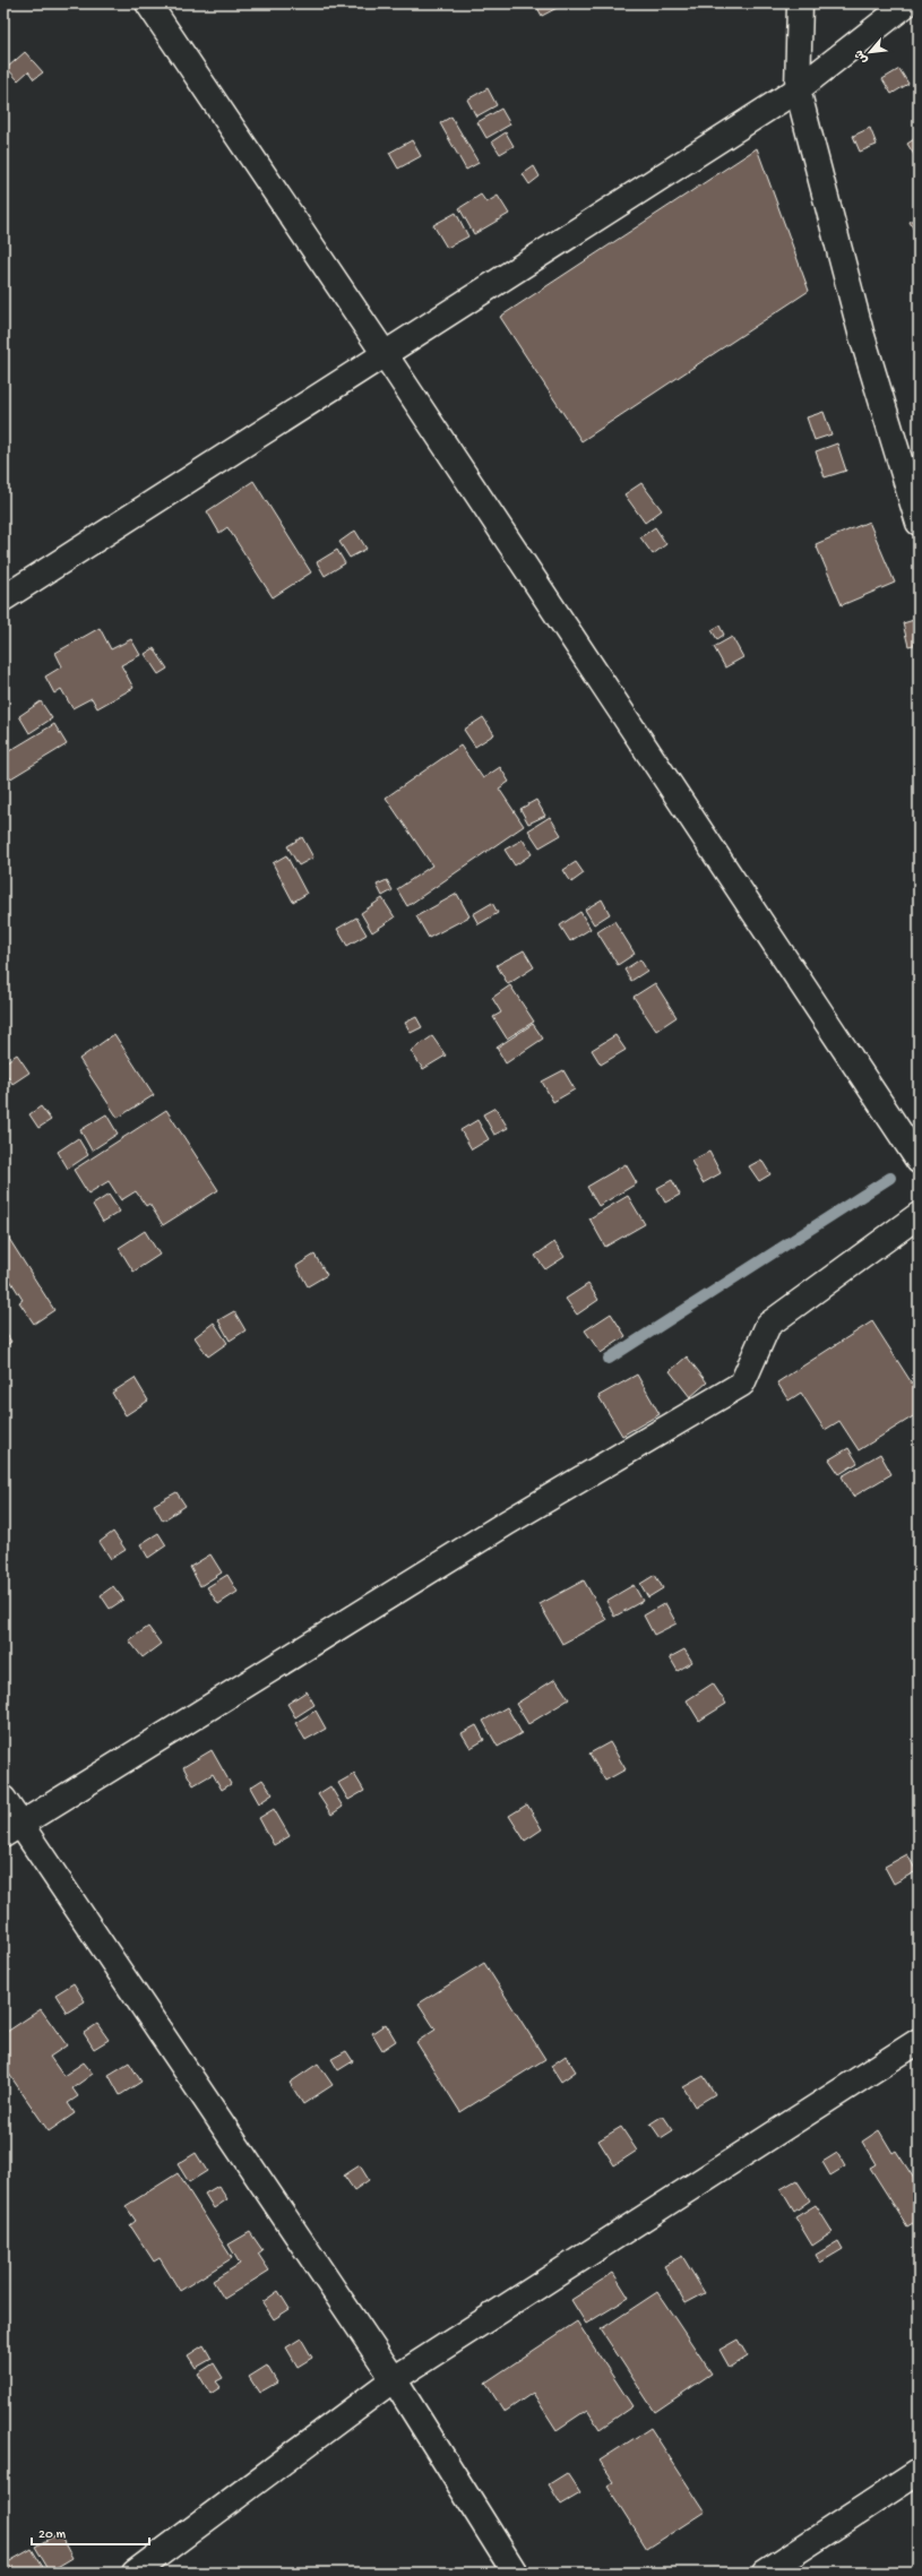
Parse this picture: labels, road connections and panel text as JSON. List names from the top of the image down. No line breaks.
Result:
{"scale_bar":"20 m","north":"bottom left"}
